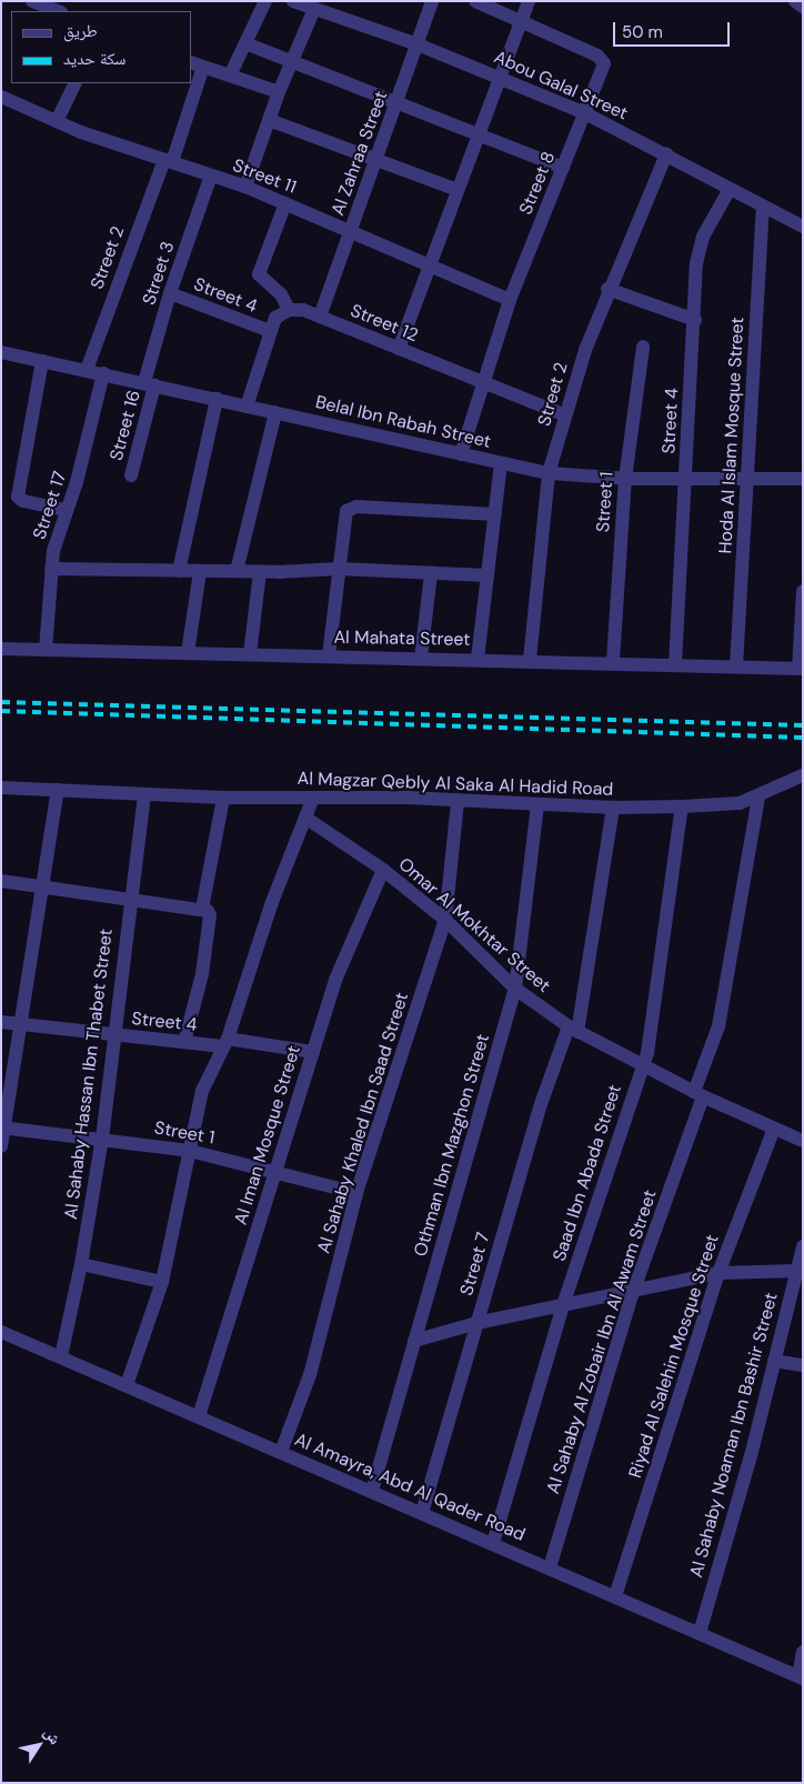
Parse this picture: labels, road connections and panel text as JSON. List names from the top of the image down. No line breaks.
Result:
{"streets":{"street":["Abou Galal Street","Al Zahraa Street","Street 11","Street 8","Street 2","Street 3","Street 4","Street 12","Belal Ibn Rabah Street","Street 16","Hoda Al Islam Mosque Street","Street 1","Street 17","Al Mahata Street","Al Magzar Qebly Al Saka Al Hadid Road","Omar Al Mokhtar Street","Al Sahaby Hassan Ibn Thabet Street","Al Sahaby Khaled Ibn Saad Street","Al Iman Mosque Street","Othman Ibn Mazghon Street","Saad Ibn Abada Street","Street 7","Al Sahaby Al Zobair Ibn Al Awam Street","Riyad Al Salehin Mosque Street","Al Sahaby Noaman Ibn Bashir Street","Al Amayra, Abd Al Qader Road"]},"crossings":[["Abou Galal Street","Al Zahraa Street"],["Abou Galal Street","Street 8"],["Abou Galal Street","Street 2"],["Abou Galal Street","Street 4"],["Abou Galal Street","Hoda Al Islam Mosque Street"],["Al Zahraa Street","Street 11"],["Al Zahraa Street","Street 12"],["Street 11","Street 8"],["Street 11","Street 2"],["Street 11","Street 3"],["Street 8","Street 12"],["Street 8","Belal Ibn Rabah Street"],["Street 2","Street 12"],["Street 2","Belal Ibn Rabah Street"],["Street 2","Al Mahata Street"],["Street 3","Street 4"],["Street 3","Belal Ibn Rabah Street"],["Street 3","Street 16"],["Street 4","Belal Ibn Rabah Street"],["Street 4","Al Mahata Street"],["Street 4","Al Sahaby Hassan Ibn Thabet Street"],["Street 4","Al Iman Mosque Street"],["Belal Ibn Rabah Street","Street 16"],["Belal Ibn Rabah Street","Hoda Al Islam Mosque Street"],["Belal Ibn Rabah Street","Street 1"],["Belal Ibn Rabah Street","Street 17"],["Hoda Al Islam Mosque Street","Al Mahata Street"],["Street 1","Al Mahata Street"],["Street 1","Al Sahaby Hassan Ibn Thabet Street"],["Street 1","Al Sahaby Khaled Ibn Saad Street"],["Street 1","Al Iman Mosque Street"],["Street 17","Al Mahata Street"],["Al Magzar Qebly Al Saka Al Hadid Road","Al Sahaby Hassan Ibn Thabet Street"],["Al Magzar Qebly Al Saka Al Hadid Road","Al Sahaby Khaled Ibn Saad Street"],["Al Magzar Qebly Al Saka Al Hadid Road","Othman Ibn Mazghon Street"],["Al Magzar Qebly Al Saka Al Hadid Road","Saad Ibn Abada Street"],["Al Magzar Qebly Al Saka Al Hadid Road","Street 7"],["Al Magzar Qebly Al Saka Al Hadid Road","Al Sahaby Al Zobair Ibn Al Awam Street"],["Omar Al Mokhtar Street","Al Sahaby Khaled Ibn Saad Street"],["Omar Al Mokhtar Street","Al Iman Mosque Street"],["Omar Al Mokhtar Street","Othman Ibn Mazghon Street"],["Omar Al Mokhtar Street","Saad Ibn Abada Street"],["Omar Al Mokhtar Street","Street 7"],["Omar Al Mokhtar Street","Al Sahaby Al Zobair Ibn Al Awam Street"],["Omar Al Mokhtar Street","Riyad Al Salehin Mosque Street"],["Al Sahaby Hassan Ibn Thabet Street","Al Amayra, Abd Al Qader Road"],["Al Sahaby Khaled Ibn Saad Street","Al Amayra, Abd Al Qader Road"],["Al Iman Mosque Street","Al Amayra, Abd Al Qader Road"],["Othman Ibn Mazghon Street","Al Amayra, Abd Al Qader Road"],["Saad Ibn Abada Street","Al Amayra, Abd Al Qader Road"],["Street 7","Al Amayra, Abd Al Qader Road"],["Al Sahaby Al Zobair Ibn Al Awam Street","Al Amayra, Abd Al Qader Road"],["Riyad Al Salehin Mosque Street","Al Amayra, Abd Al Qader Road"],["Al Sahaby Noaman Ibn Bashir Street","Al Amayra, Abd Al Qader Road"]],"legend":["طريق","سكة حديد"],"scale_bar":"50 m","north":"top right"}
